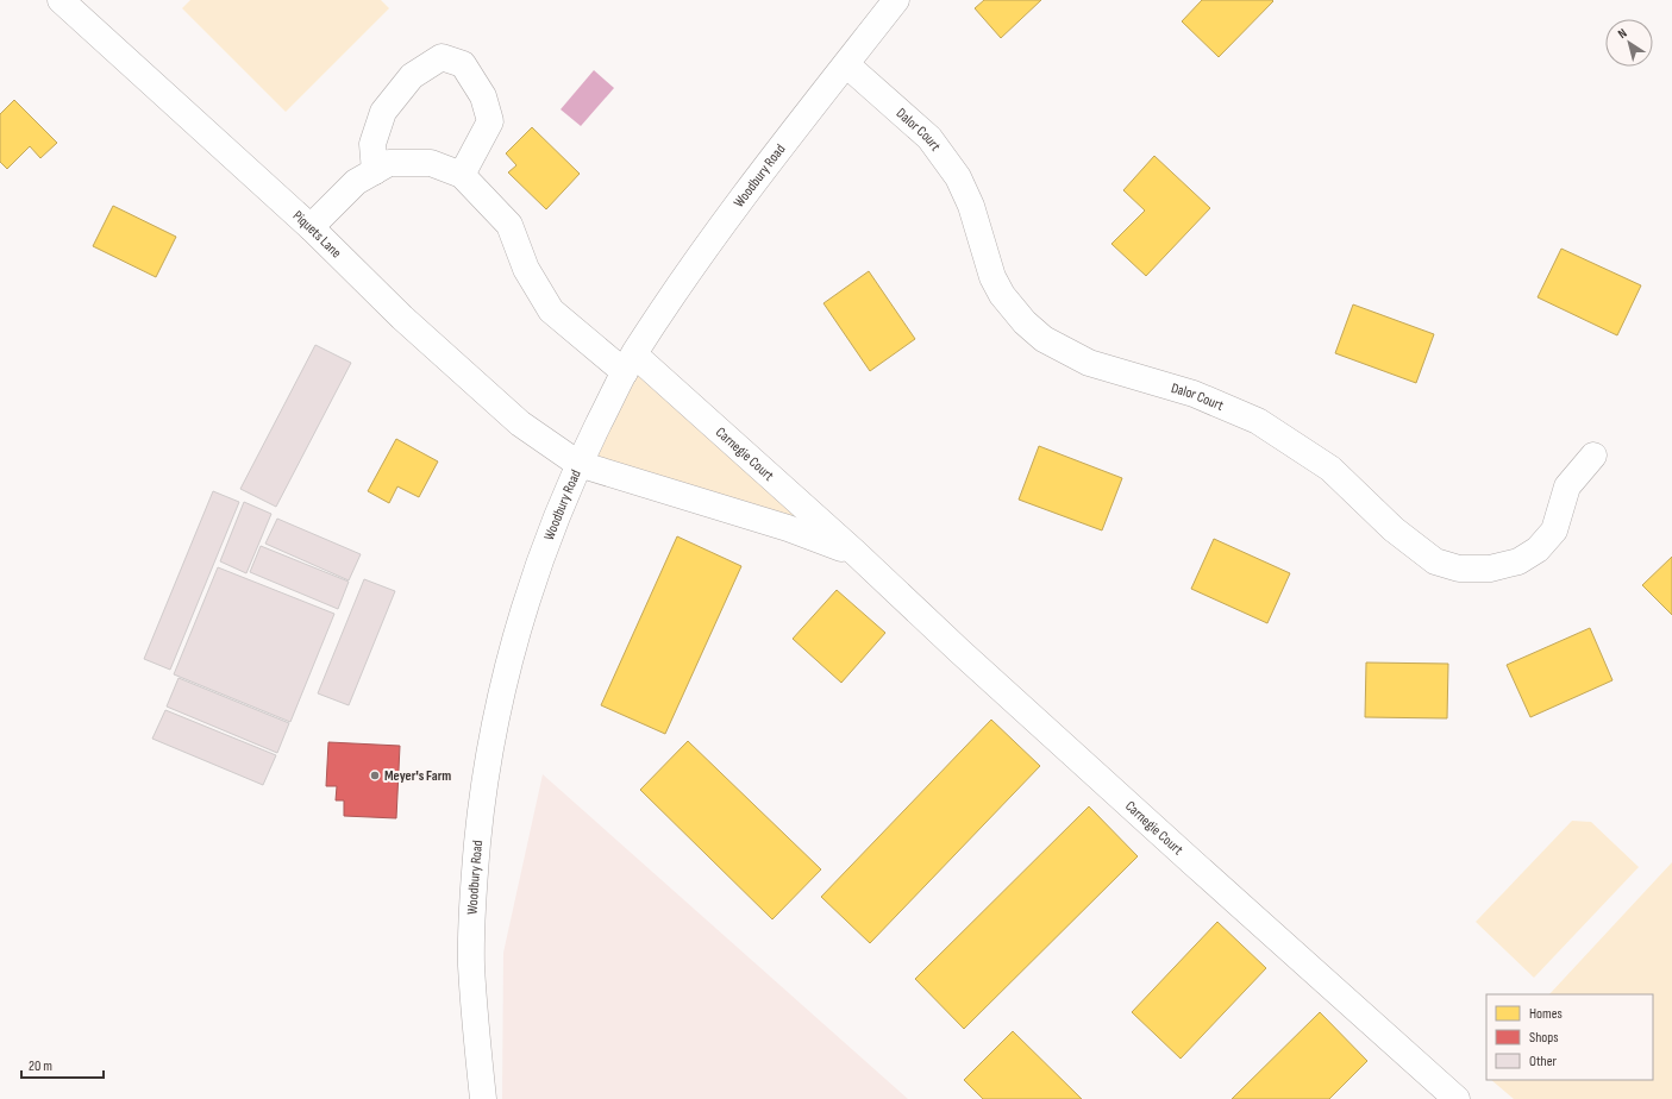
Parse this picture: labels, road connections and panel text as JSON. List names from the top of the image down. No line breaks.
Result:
{"streets":{"street":["Dalor Court","Woodbury Road","Piquets Lane","Carnegie Court"]},"crossings":[["Dalor Court","Woodbury Road"],["Woodbury Road","Piquets Lane"],["Woodbury Road","Carnegie Court"],["Piquets Lane","Carnegie Court"]],"places":["Meyer's Farm"],"legend":["Homes","Shops","Other"],"scale_bar":"20 m","north":"top left"}
